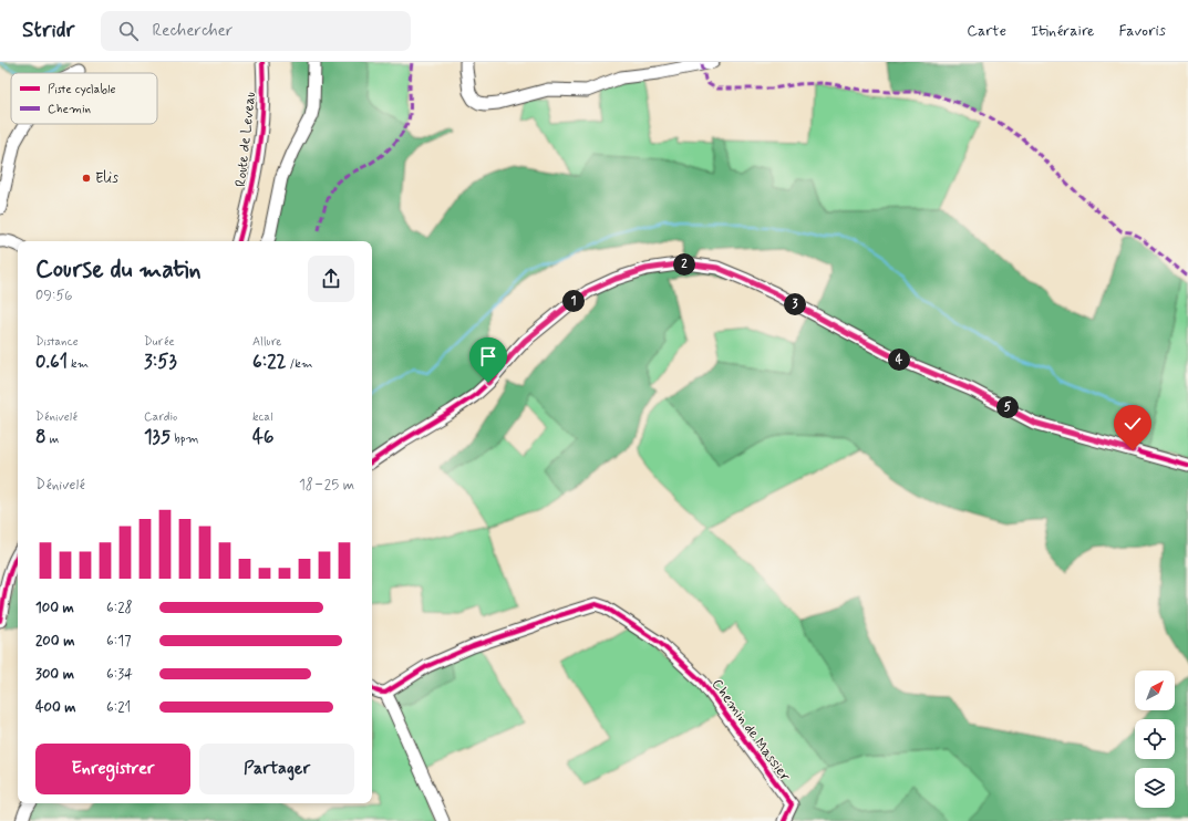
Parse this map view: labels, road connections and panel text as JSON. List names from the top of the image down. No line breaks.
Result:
{"streets":{"street":["Route de Leveau","Chemin de Massier"]},"places":["Elis"],"legend":["Piste cyclable","Chemin"],"north":"top right","page":{"header":"Stridr","search":"Rechercher","nav":["Carte","Itinéraire","Favoris"],"heading":["Course du matin","09:56"],"pins":["2","1","3","4","5"],"stats":[["Distance","0.61 km"],["Durée","3:53"],["Allure","6:22 /km"],["Dénivelé","8 m"],["Cardio","135 bpm"],["kcal","46"]],"chart":["Dénivelé","18–25 m"],"list":[{"name":"100 m","note":"6:28"},{"name":"200 m","note":"6:17"},{"name":"300 m","note":"6:34"},{"name":"400 m","note":"6:21"}],"buttons":["Enregistrer","Partager"]}}
